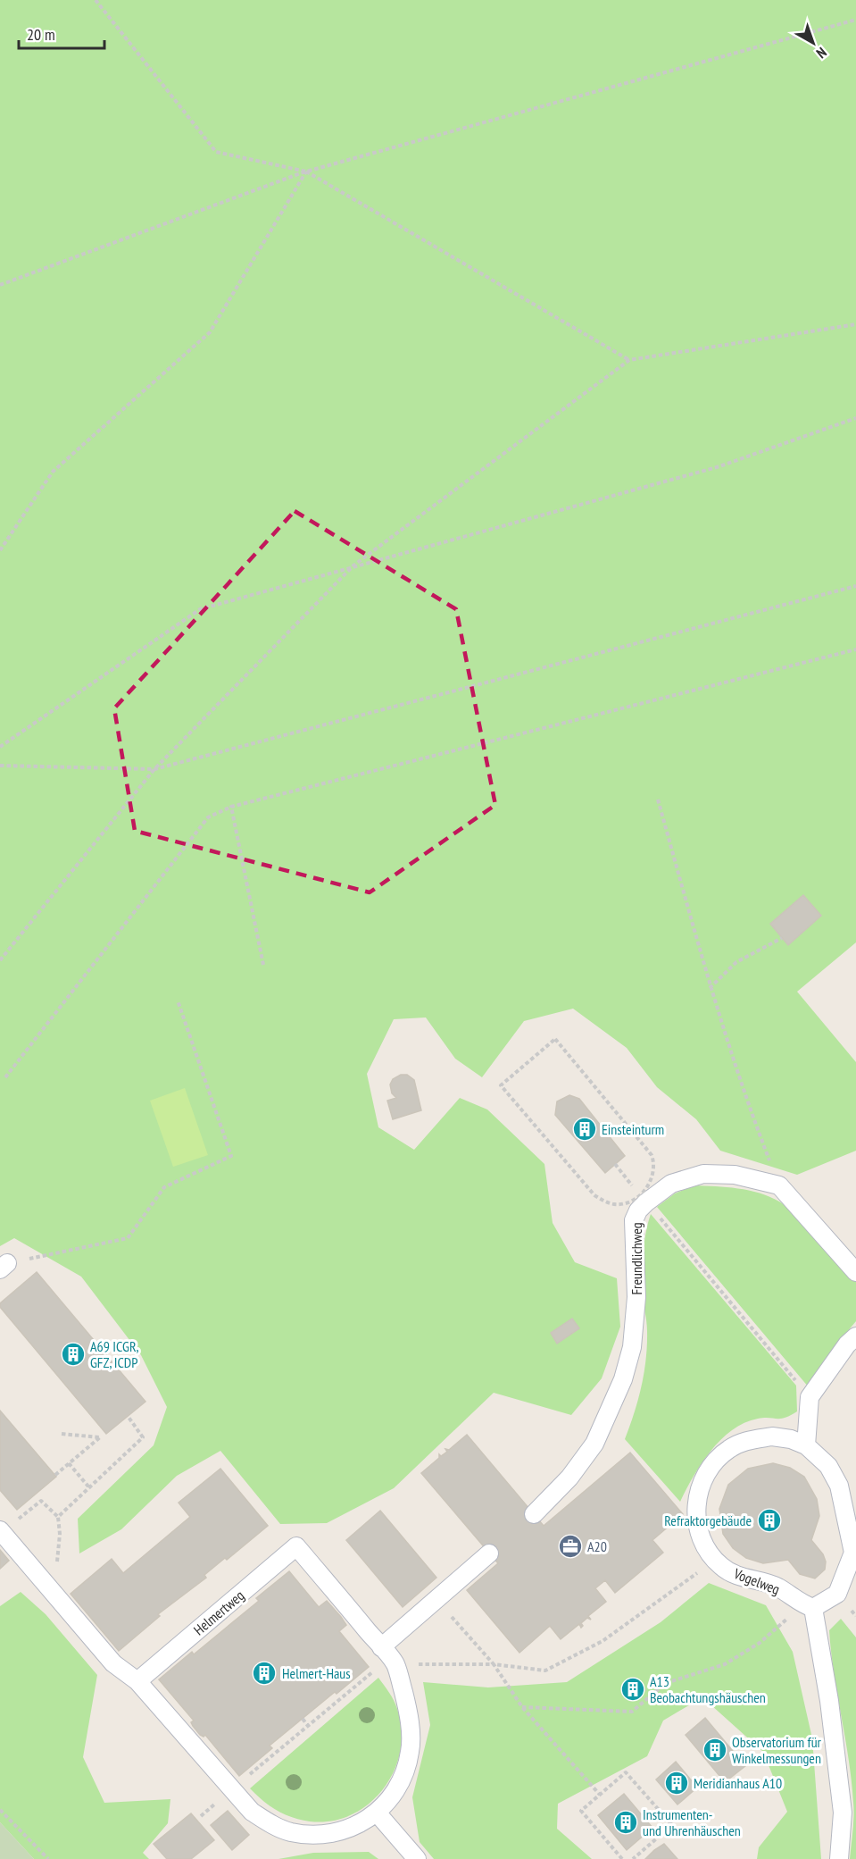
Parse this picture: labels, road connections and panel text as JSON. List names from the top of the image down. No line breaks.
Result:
{"streets":{"lane":["Freundlichweg","Vogelweg","Helmertweg"]},"places":{"building":["Einsteinturm","A69 ICGR, GFZ, ICDP","Refraktorgebäude","Helmert-Haus","A13 Beobachtungshäuschen","Observatorium für Winkelmessungen","Meridianhaus A10","Instrumenten- und Uhrenhäuschen"],"office":["A20"]},"scale_bar":"20 m","north":"bottom right"}
